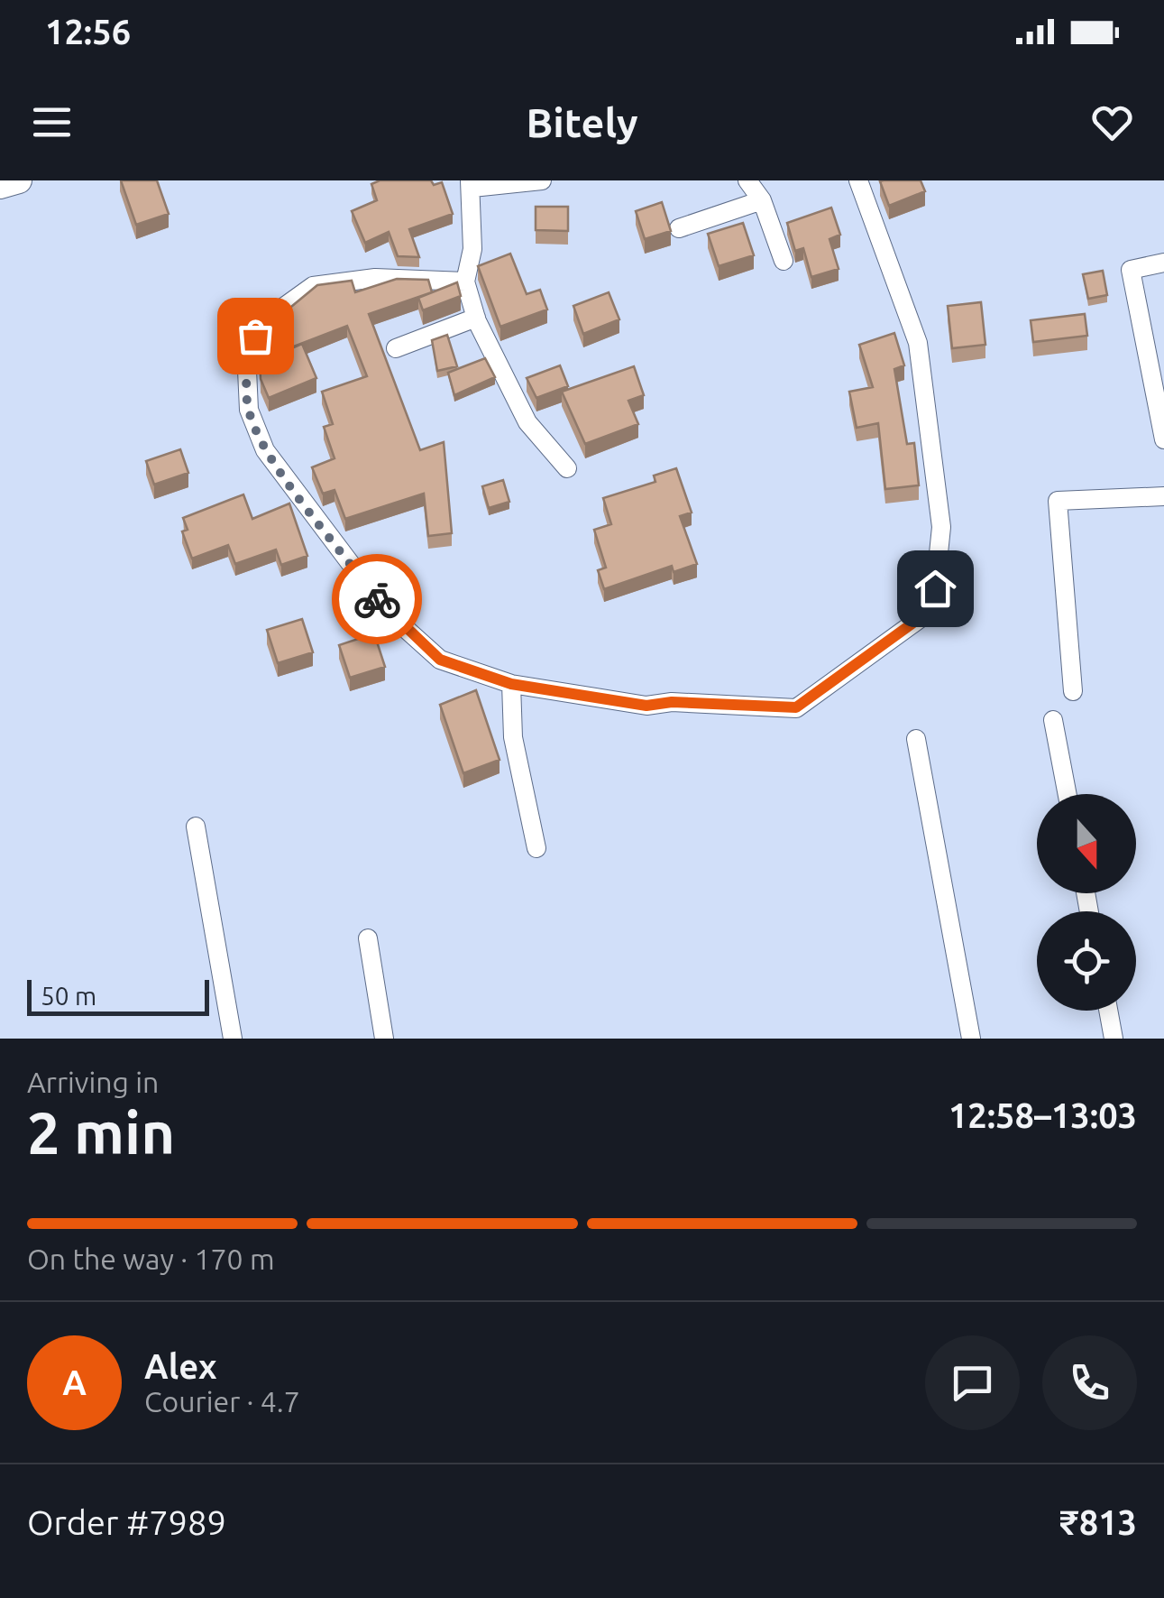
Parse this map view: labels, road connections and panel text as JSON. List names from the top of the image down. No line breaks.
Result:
{"scale_bar":"50 m","north":"bottom","page":{"status":"12:56","header":"Bitely","scale":"50 m","heading":["2 min","Arriving in","12:58–13:03"],"panel":["Alex","Courier · 4.7","Order #7989","₹813"],"bar":"On the way · 170 m","round":"A"}}
